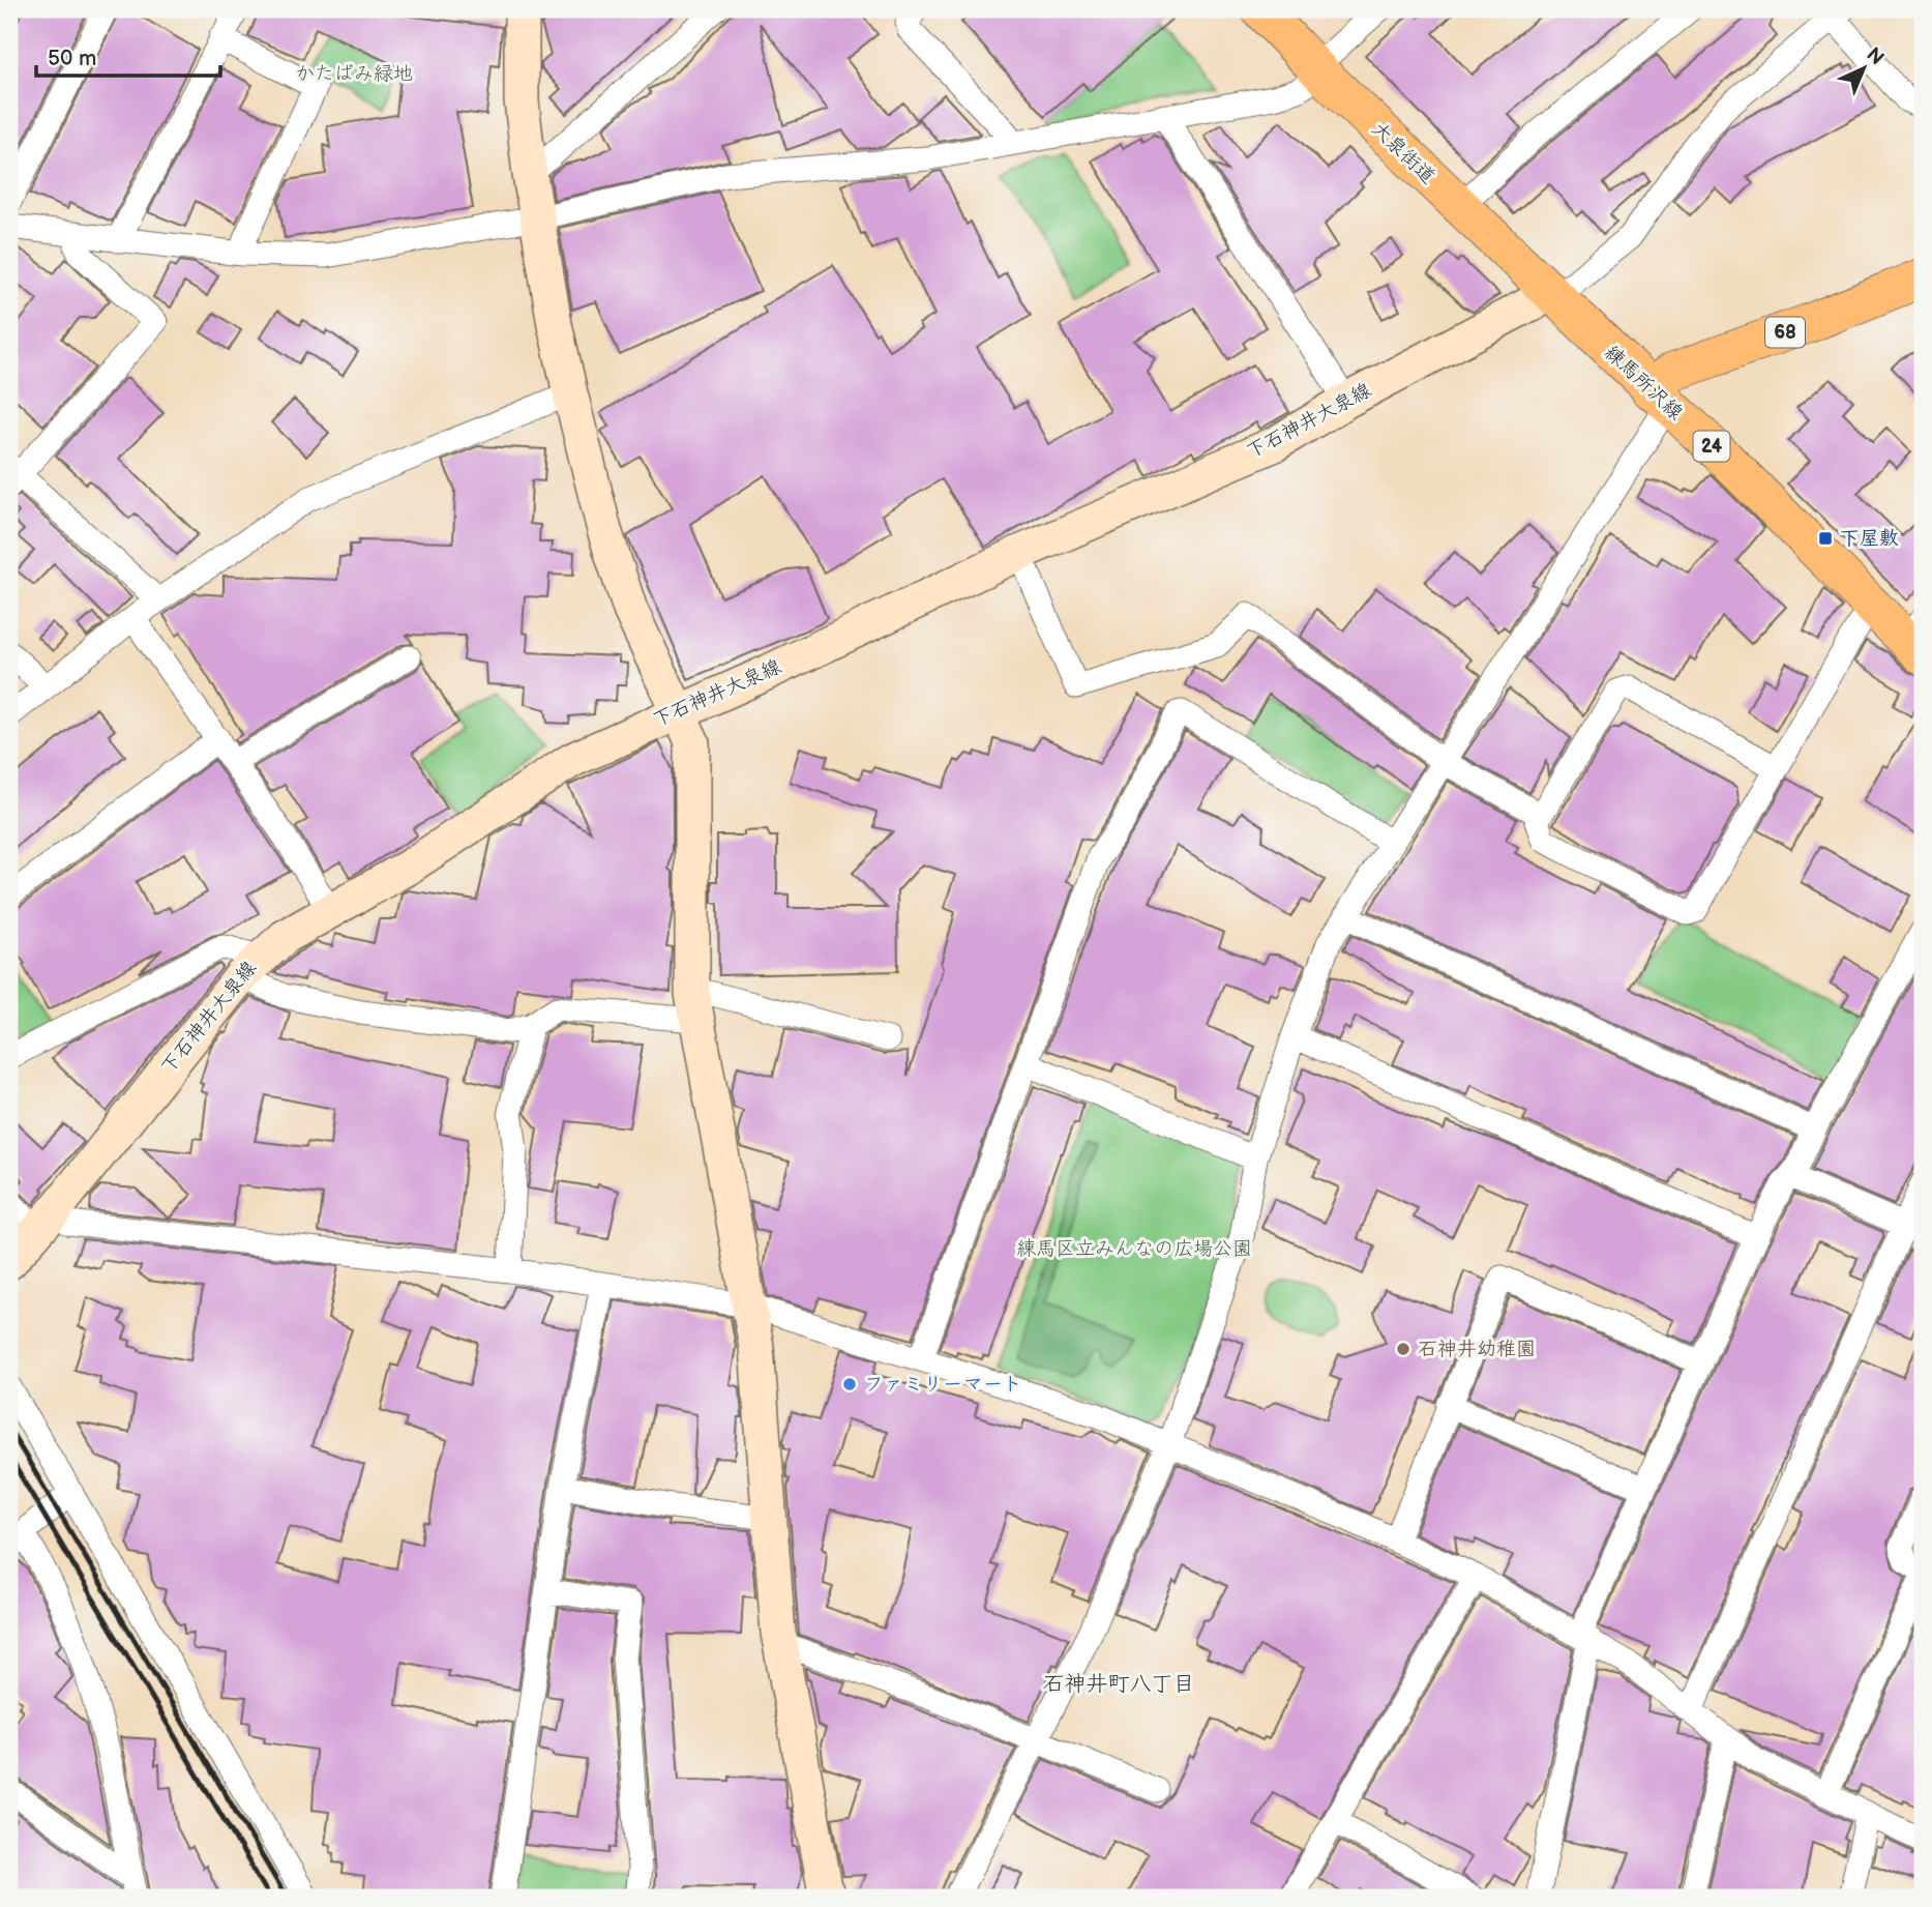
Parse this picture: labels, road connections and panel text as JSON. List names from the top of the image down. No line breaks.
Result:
{"streets":{"main road":["大泉街道","68","練馬所沢線","24"],"street":["下石神井大泉線"]},"crossings":[["大泉街道","練馬所沢線"],["大泉街道","下石神井大泉線"],["68","練馬所沢線"],["練馬所沢線","下石神井大泉線"]],"districts":["石神井町八丁目"],"parks":["かたばみ緑地","練馬区立みんなの広場公園"],"places":{"transit":["下屋敷"],"other":["石神井幼稚園","ファミリーマート"]},"scale_bar":"50 m","north":"top right"}
